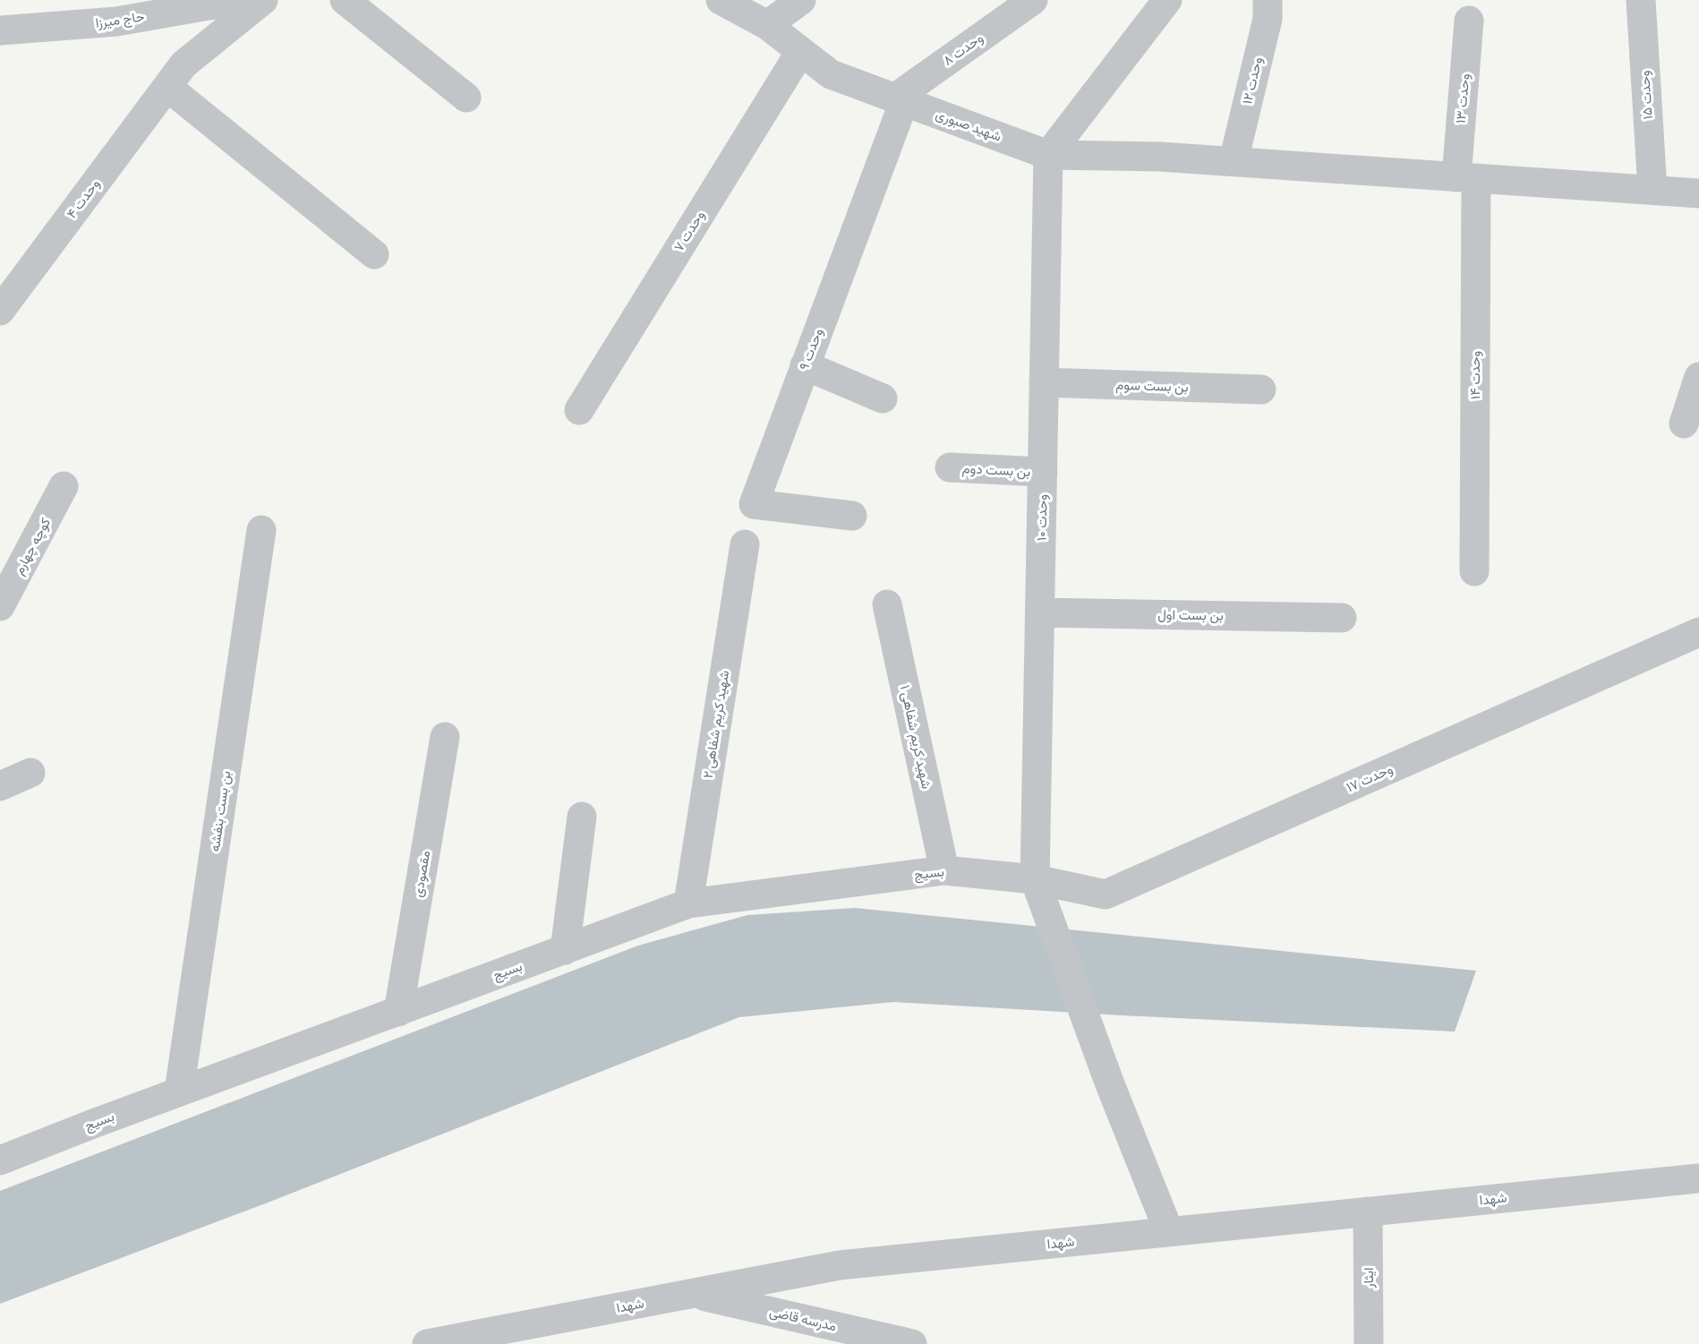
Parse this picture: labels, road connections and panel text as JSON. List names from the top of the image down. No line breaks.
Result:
{"streets":{"street":["حاج میرزا","وحدت ۸","وحدت ۱۲","وحدت ۱۵","وحدت ۱۳","شهید صبوری","وحدت ۴","وحدت ۷","وحدت ۹","وحدت ۱۴","بن بست سوم","بن بست دوم","وحدت ۱۰","کوچه چهارم","بن بست اول","شهید کریم شفاهی ۲","شهید کریم شفاهی ۱","وحدت ۱۷","بن بست بنفشه","بسیج","مقصودی","شهدا","ایثار","مدرسه قاضی"]},"crossings":[["وحدت ۸","شهید صبوری"],["وحدت ۸","وحدت ۹"],["وحدت ۱۲","شهید صبوری"],["وحدت ۱۵","شهید صبوری"],["وحدت ۱۳","شهید صبوری"],["وحدت ۱۳","وحدت ۱۴"],["شهید صبوری","وحدت ۷"],["شهید صبوری","وحدت ۹"],["شهید صبوری","وحدت ۱۴"],["شهید صبوری","وحدت ۱۰"],["بن بست سوم","وحدت ۱۰"],["بن بست دوم","وحدت ۱۰"],["وحدت ۱۰","بن بست اول"],["وحدت ۱۰","وحدت ۱۷"],["وحدت ۱۰","بسیج"],["شهید کریم شفاهی ۲","بسیج"],["شهید کریم شفاهی ۱","بسیج"],["وحدت ۱۷","بسیج"],["بن بست بنفشه","بسیج"],["بسیج","مقصودی"],["شهدا","ایثار"],["شهدا","مدرسه قاضی"]]}
